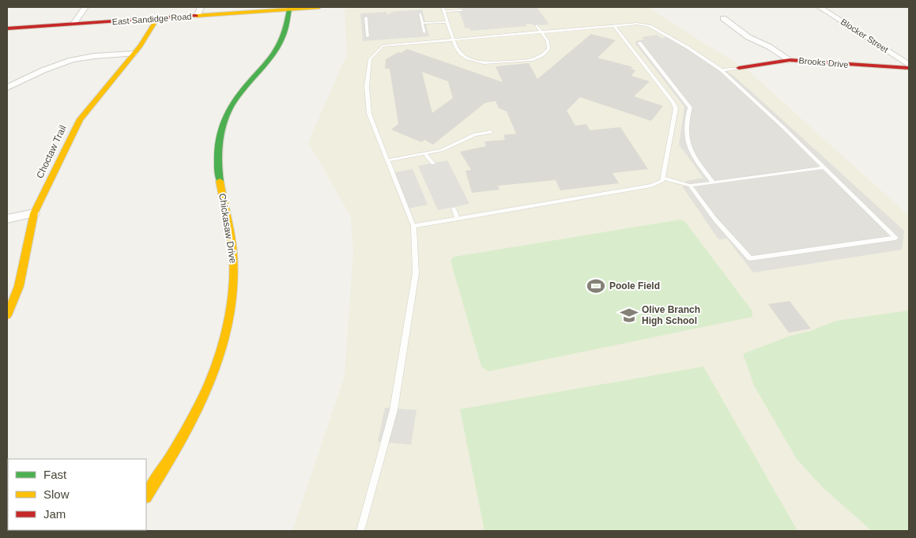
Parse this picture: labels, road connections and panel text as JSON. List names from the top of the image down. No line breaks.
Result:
{"streets":{"street":["East Sandidge Road","Blocker Street","Brooks Drive","Choctaw Trail","Chickasaw Drive"]},"crossings":[["East Sandidge Road","Choctaw Trail"],["East Sandidge Road","Chickasaw Drive"]],"places":{"sports":["Poole Field"],"school or university":["Olive Branch High School"]},"legend":["Fast","Slow","Jam"]}
